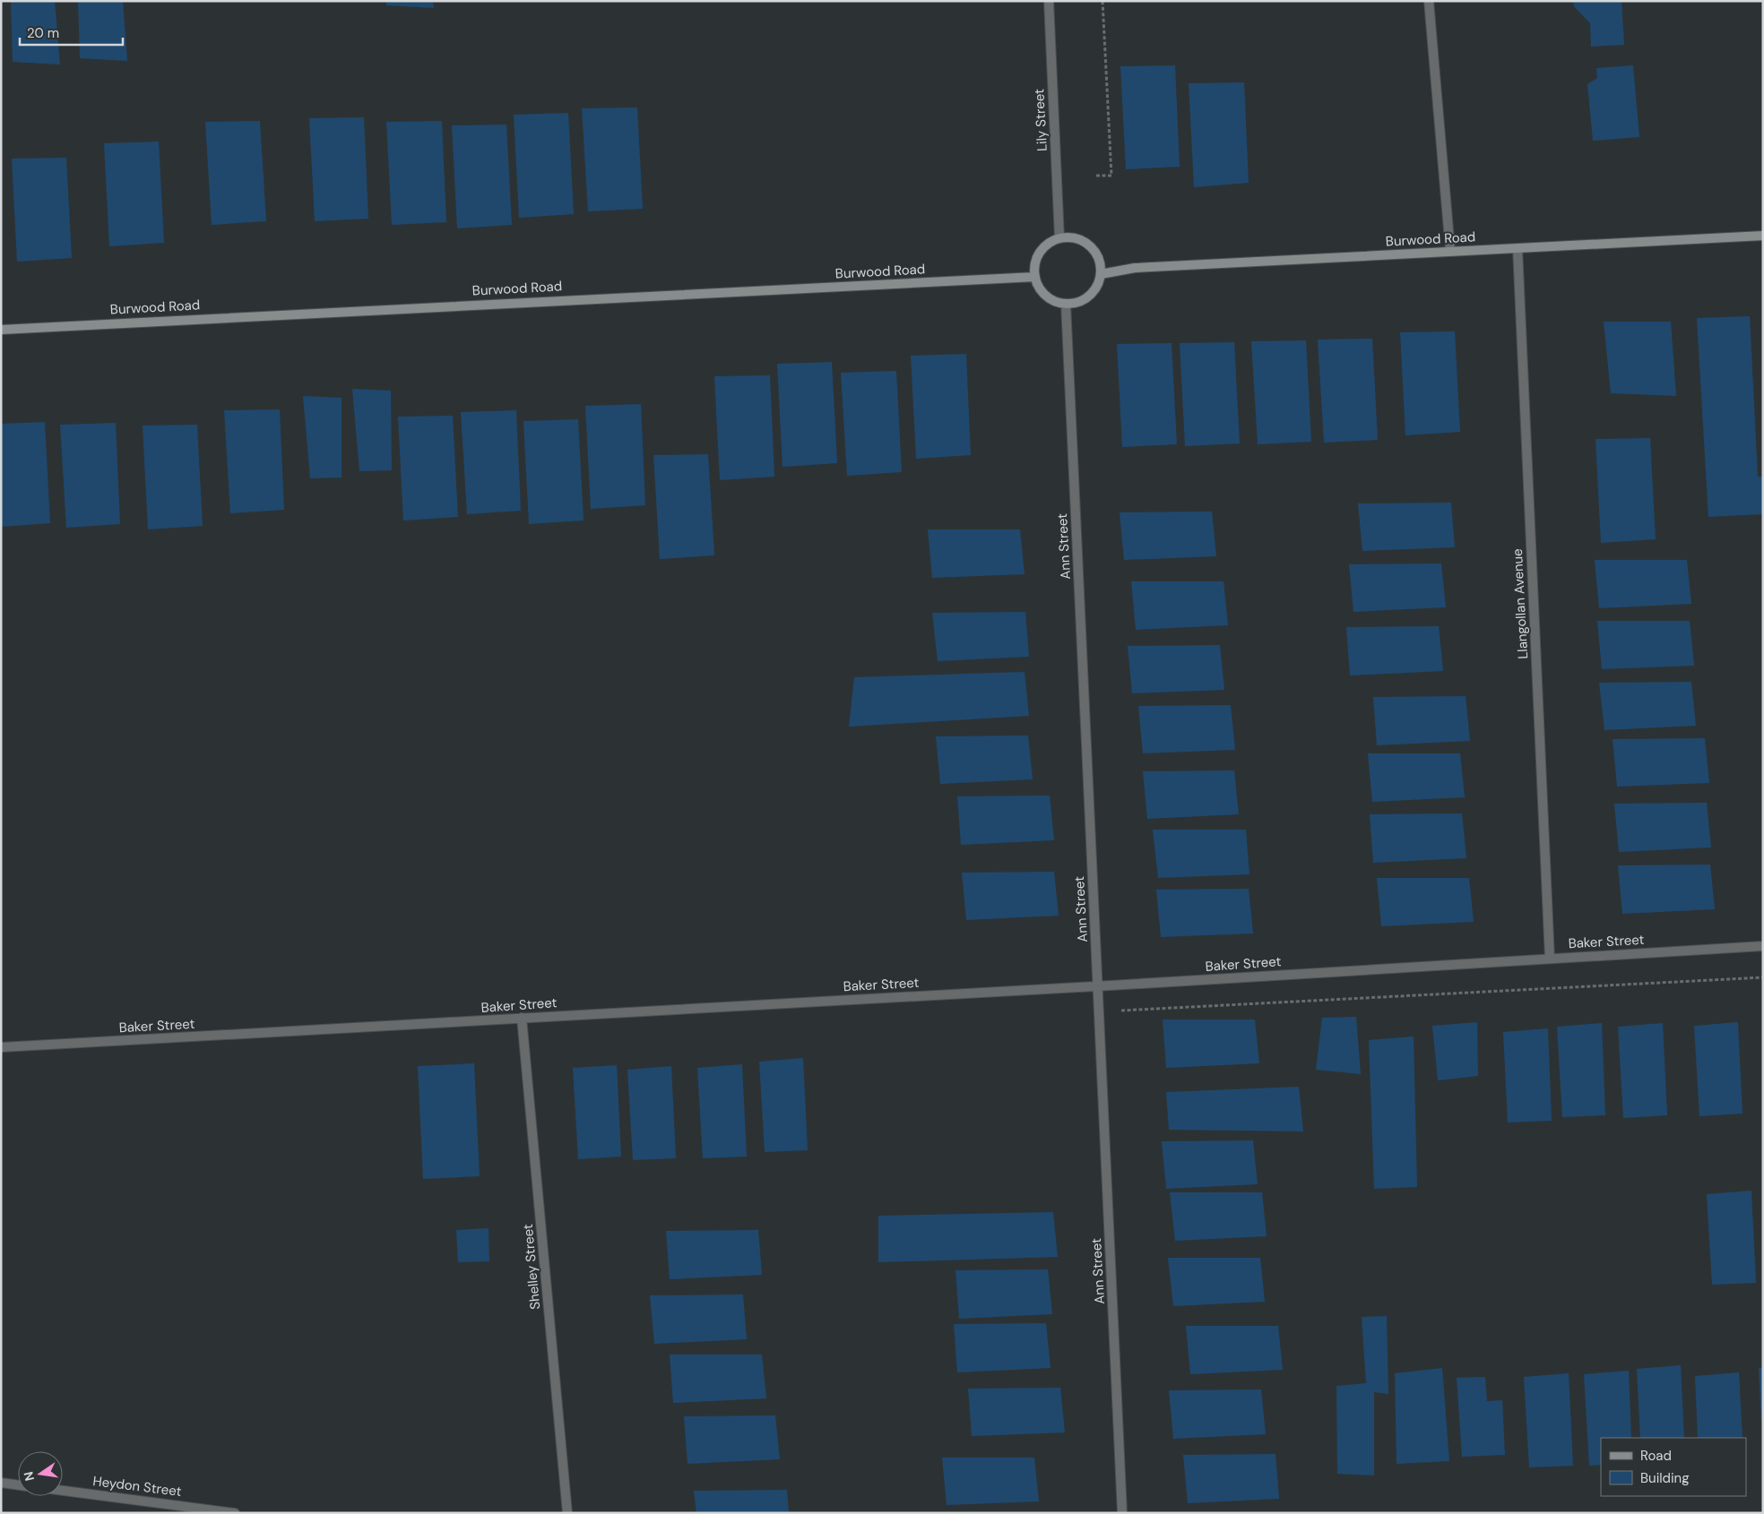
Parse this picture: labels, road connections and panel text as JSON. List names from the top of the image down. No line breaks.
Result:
{"streets":{"main road":["Burwood Road"],"street":["Lily Street","Ann Street","Llangollan Avenue","Baker Street","Shelley Street","Heydon Street"]},"crossings":[["Lily Street","Burwood Road"],["Lily Street","Ann Street"],["Burwood Road","Ann Street"],["Burwood Road","Llangollan Avenue"],["Ann Street","Baker Street"],["Llangollan Avenue","Baker Street"],["Baker Street","Shelley Street"]],"legend":["Road","Building"],"scale_bar":"20 m","north":"left"}
